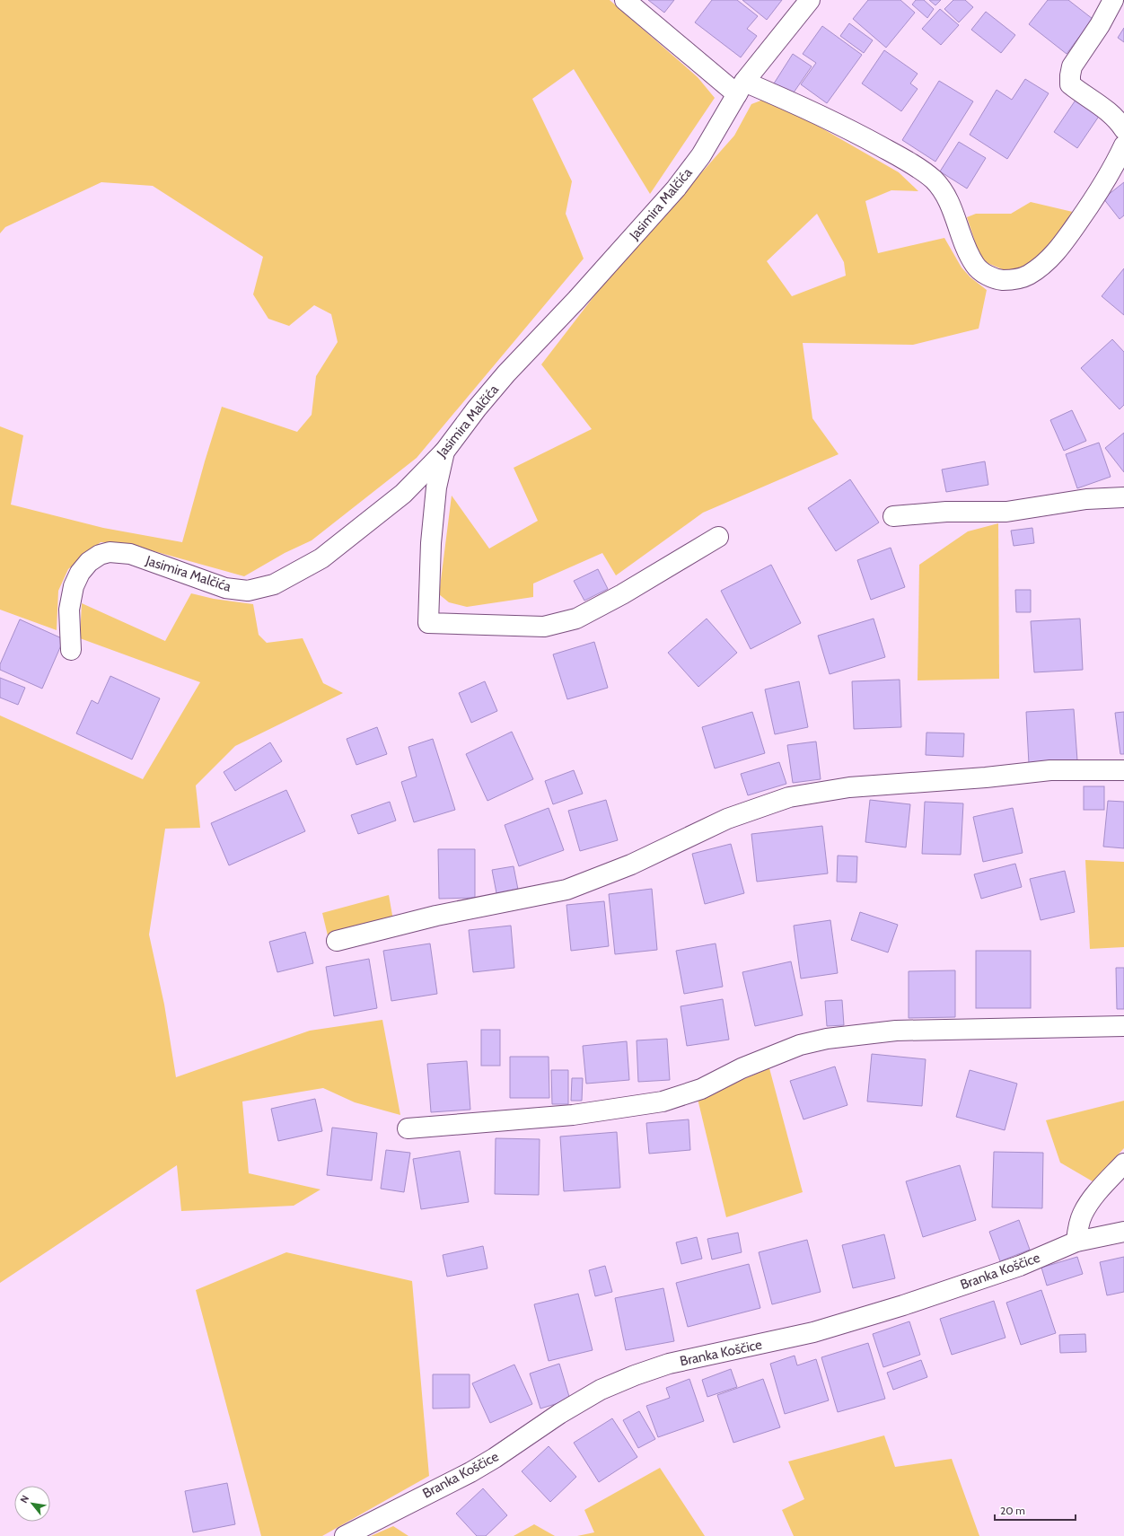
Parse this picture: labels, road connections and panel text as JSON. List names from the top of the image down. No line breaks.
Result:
{"streets":{"street":["Jasimira Malčića","Branka Koščice"]},"scale_bar":"20 m","north":"top left"}
